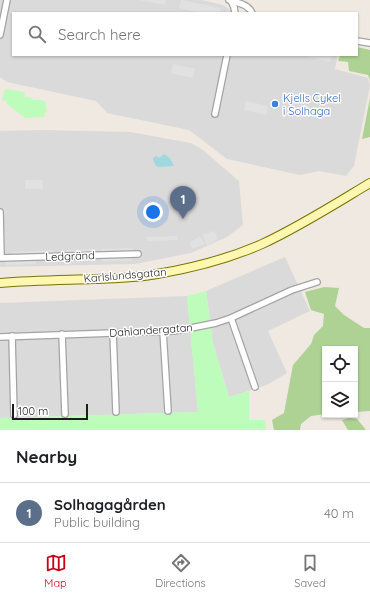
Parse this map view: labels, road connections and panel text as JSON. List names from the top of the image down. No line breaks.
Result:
{"streets":{"main road":["Karlslundsgatan"],"street":["Ledgränd","Dahlandergatan"]},"places":["Kjells Cykel i Solhaga"],"scale_bar":"100 m","page":{"search":"Search here","pins":"1","scale":"100 m","heading":"Nearby","list":[{"mark":"1","name":"Solhagagården","note":"Public building","value":"40 m"}],"nav":["Map","Directions","Saved"]}}
